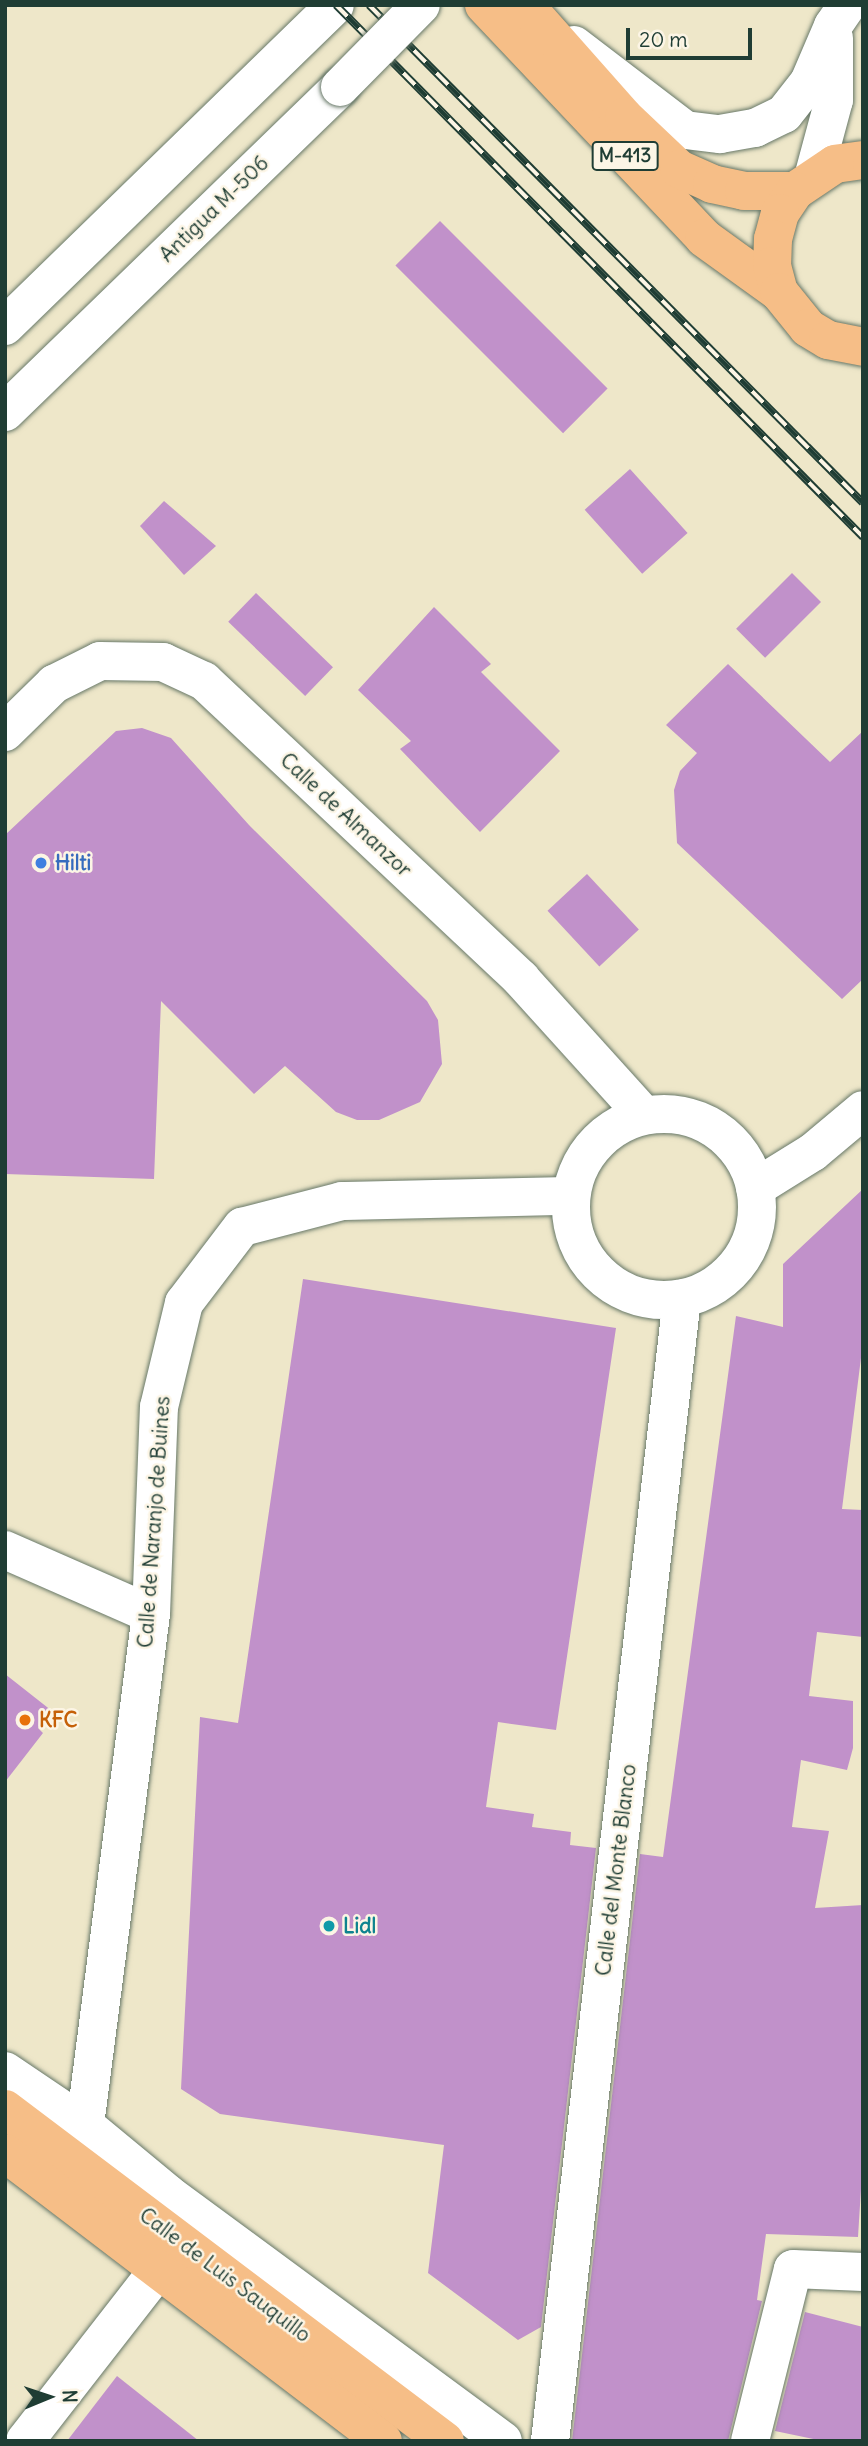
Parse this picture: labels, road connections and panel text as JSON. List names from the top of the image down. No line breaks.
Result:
{"streets":{"main road":["M-413","Calle de Luis Sauquillo"],"street":["Antigua M-506","Calle de Almanzor","Calle de Naranjo de Buines","Calle del Monte Blanco"]},"crossings":[["Calle de Almanzor","Calle de Naranjo de Buines"],["Calle de Almanzor","Calle del Monte Blanco"],["Calle de Naranjo de Buines","Calle del Monte Blanco"]],"places":["Hilti","KFC","Lidl"],"scale_bar":"20 m","north":"right"}
